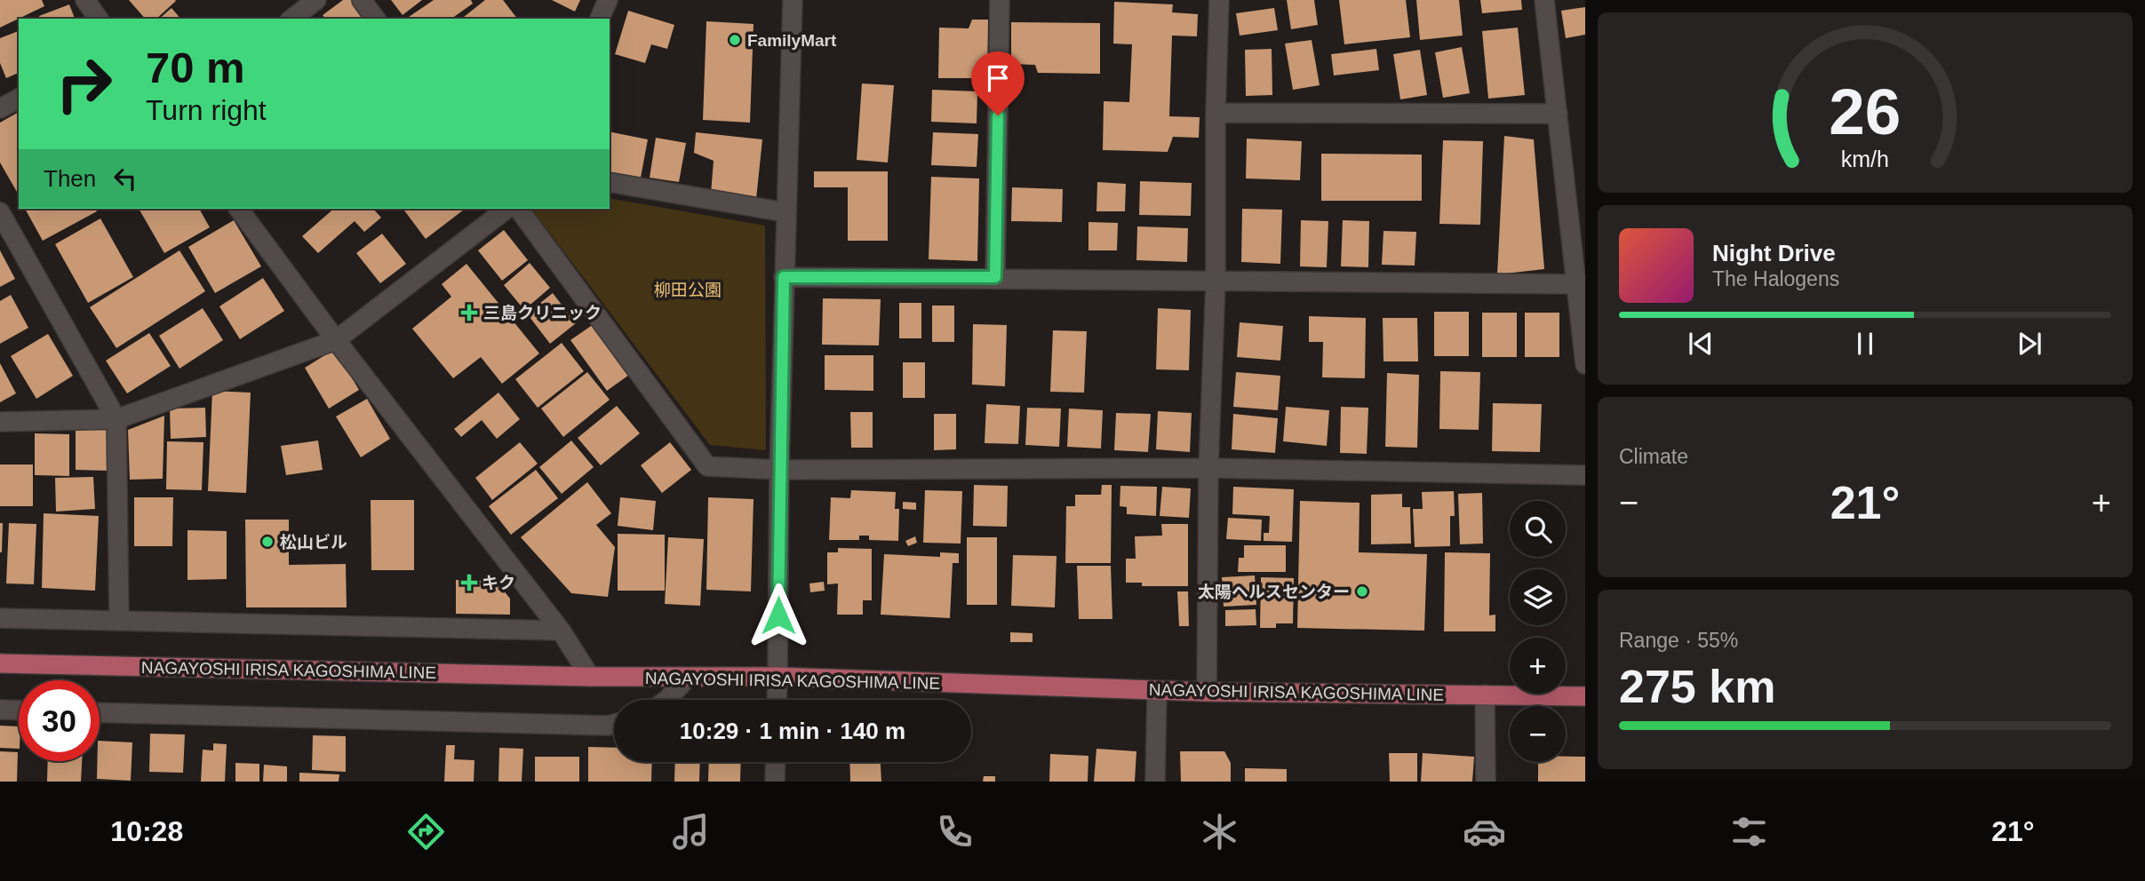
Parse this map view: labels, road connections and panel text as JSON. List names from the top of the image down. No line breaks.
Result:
{"streets":{"main road":["NAGAYOSHI IRISA KAGOSHIMA LINE"]},"parks":["柳田公園"],"places":{"other":["FamilyMart","松山ビル","太陽ヘルスセンター"],"health":["三島クリニック","キク"]},"page":{"turn":["70 m","Turn right"],"then":"Then","song":["Night Drive","The Halogens"],"tile":["Climate",["Range · 55%","275 km"]],"heat":["−","21°","+"],"map_buttons":["+","−"],"limit":"30","trip":"10:29 · 1 min · 140 m","tabs":["10:28","21°"],"gauge":["26","km/h"]}}
